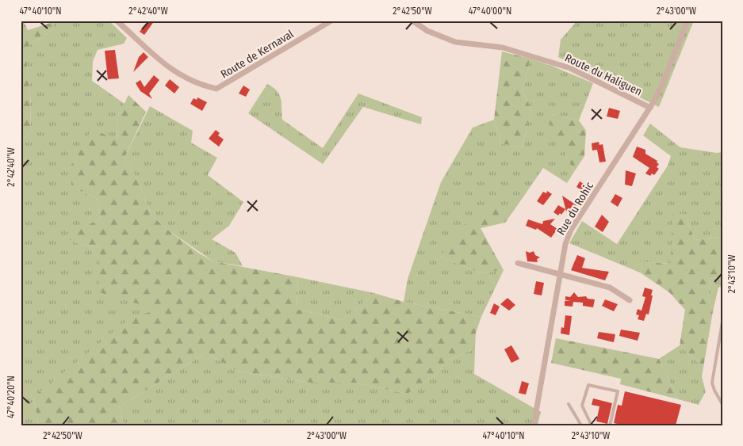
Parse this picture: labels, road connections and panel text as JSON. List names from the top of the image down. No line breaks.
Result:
{"streets":{"street":["Route de Kernaval","Route du Haliguen","Rue du Rohic"]},"crossings":[["Route du Haliguen","Rue du Rohic"]],"coordinates":["47°40'10\"N","2°42'40\"W","2°42'50\"W","47°40'00\"N","2°43'00\"W","2°43'10\"W","47°40'20\"N"]}
